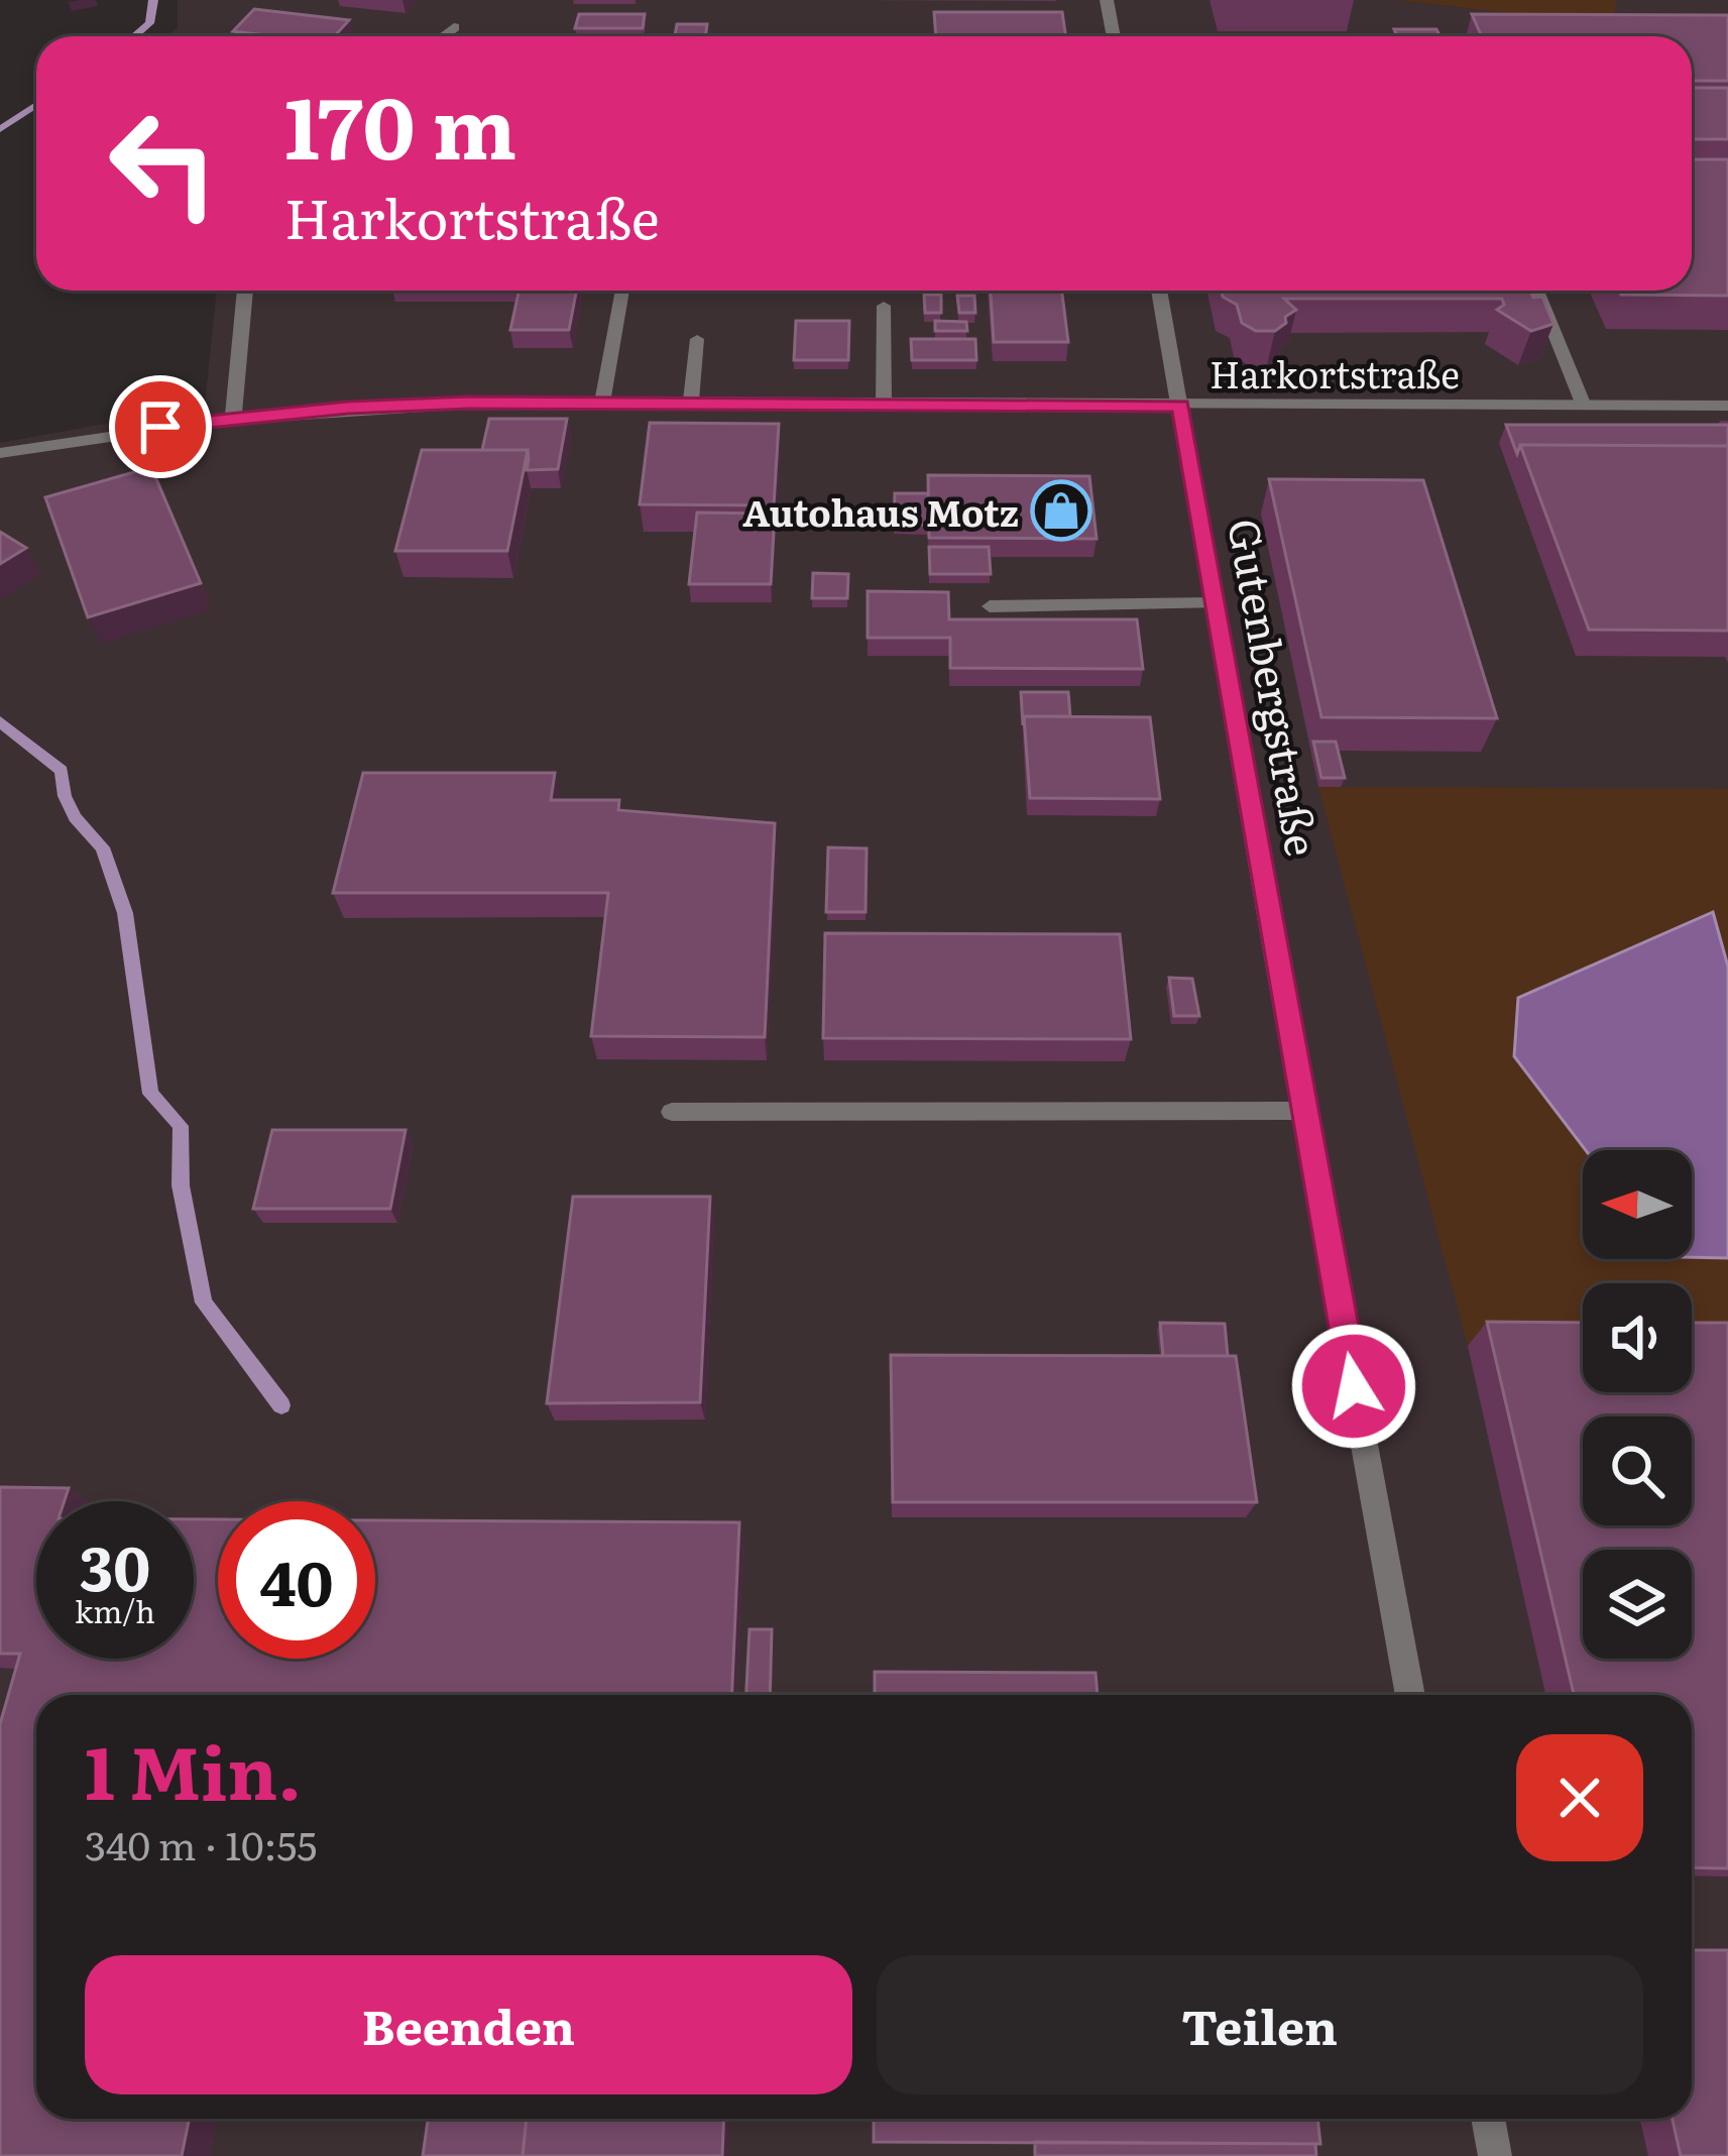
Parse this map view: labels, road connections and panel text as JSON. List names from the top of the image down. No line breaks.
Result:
{"streets":{"street":["Harkortstraße","Gutenbergstraße"]},"crossings":[["Harkortstraße","Gutenbergstraße"]],"places":{"shop":["Autohaus Motz"]},"north":"left","page":{"turn":["170 m","Harkortstraße"],"speed":"30 km/h","limit":"40","heading":["1 Min.","340 m · 10:55"],"buttons":["Beenden","Teilen"]}}
